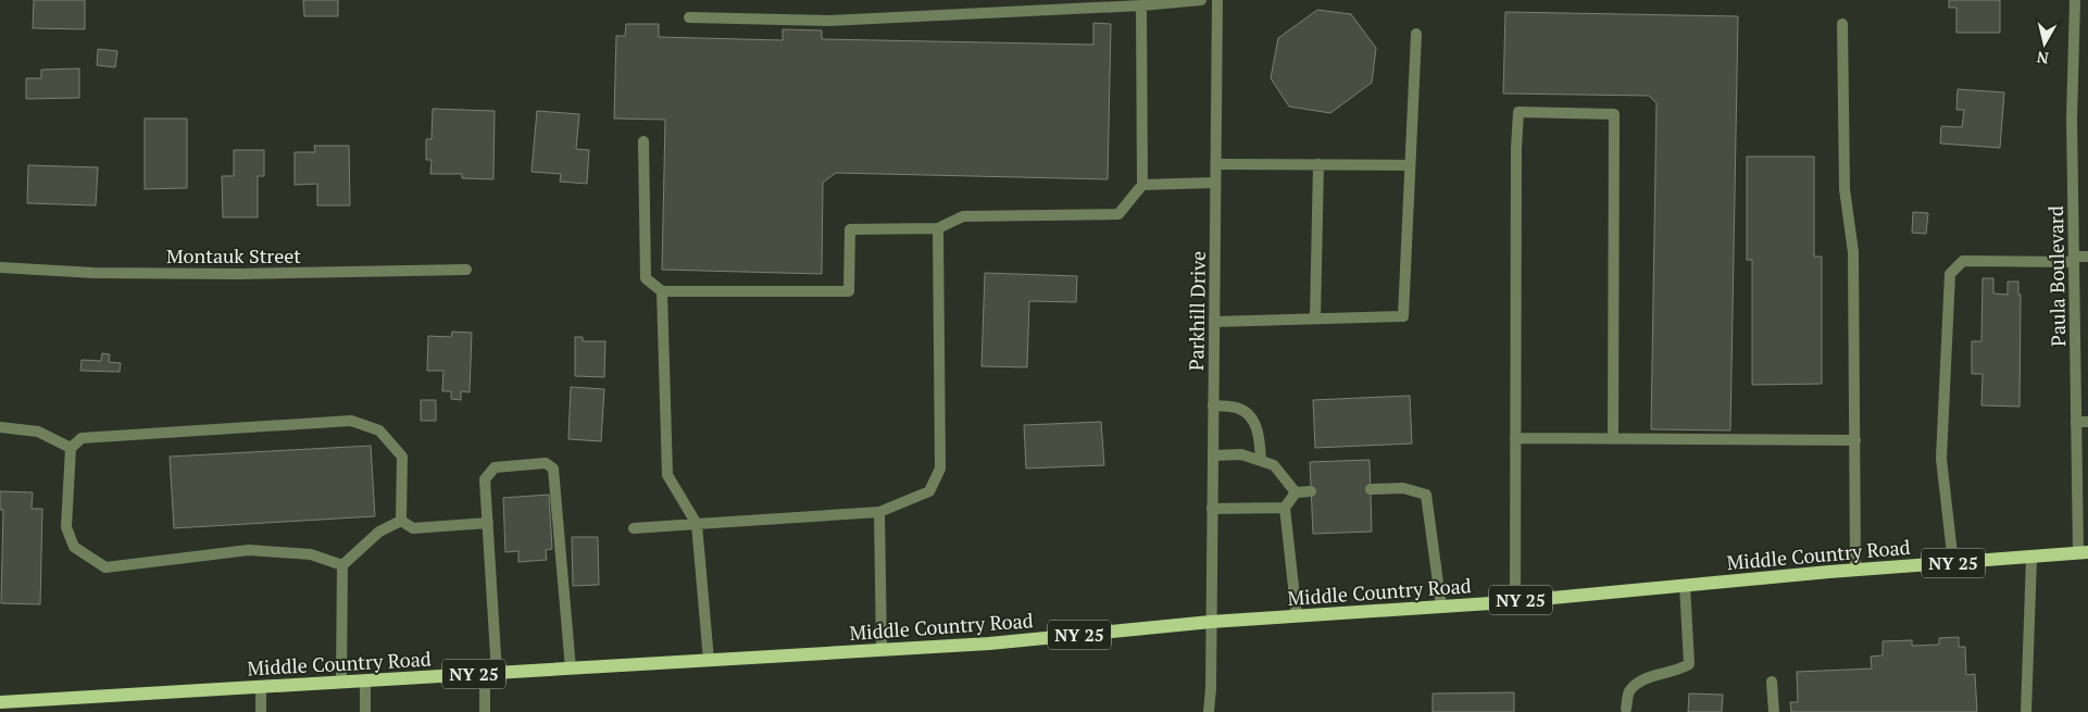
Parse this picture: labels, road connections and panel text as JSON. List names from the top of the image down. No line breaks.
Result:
{"streets":{"main road":["Middle Country Road","NY 25"],"street":["Montauk Street","Paula Boulevard","Parkhill Drive"]},"crossings":[["Paula Boulevard","Middle Country Road"],["Parkhill Drive","Middle Country Road"]],"north":"bottom"}
